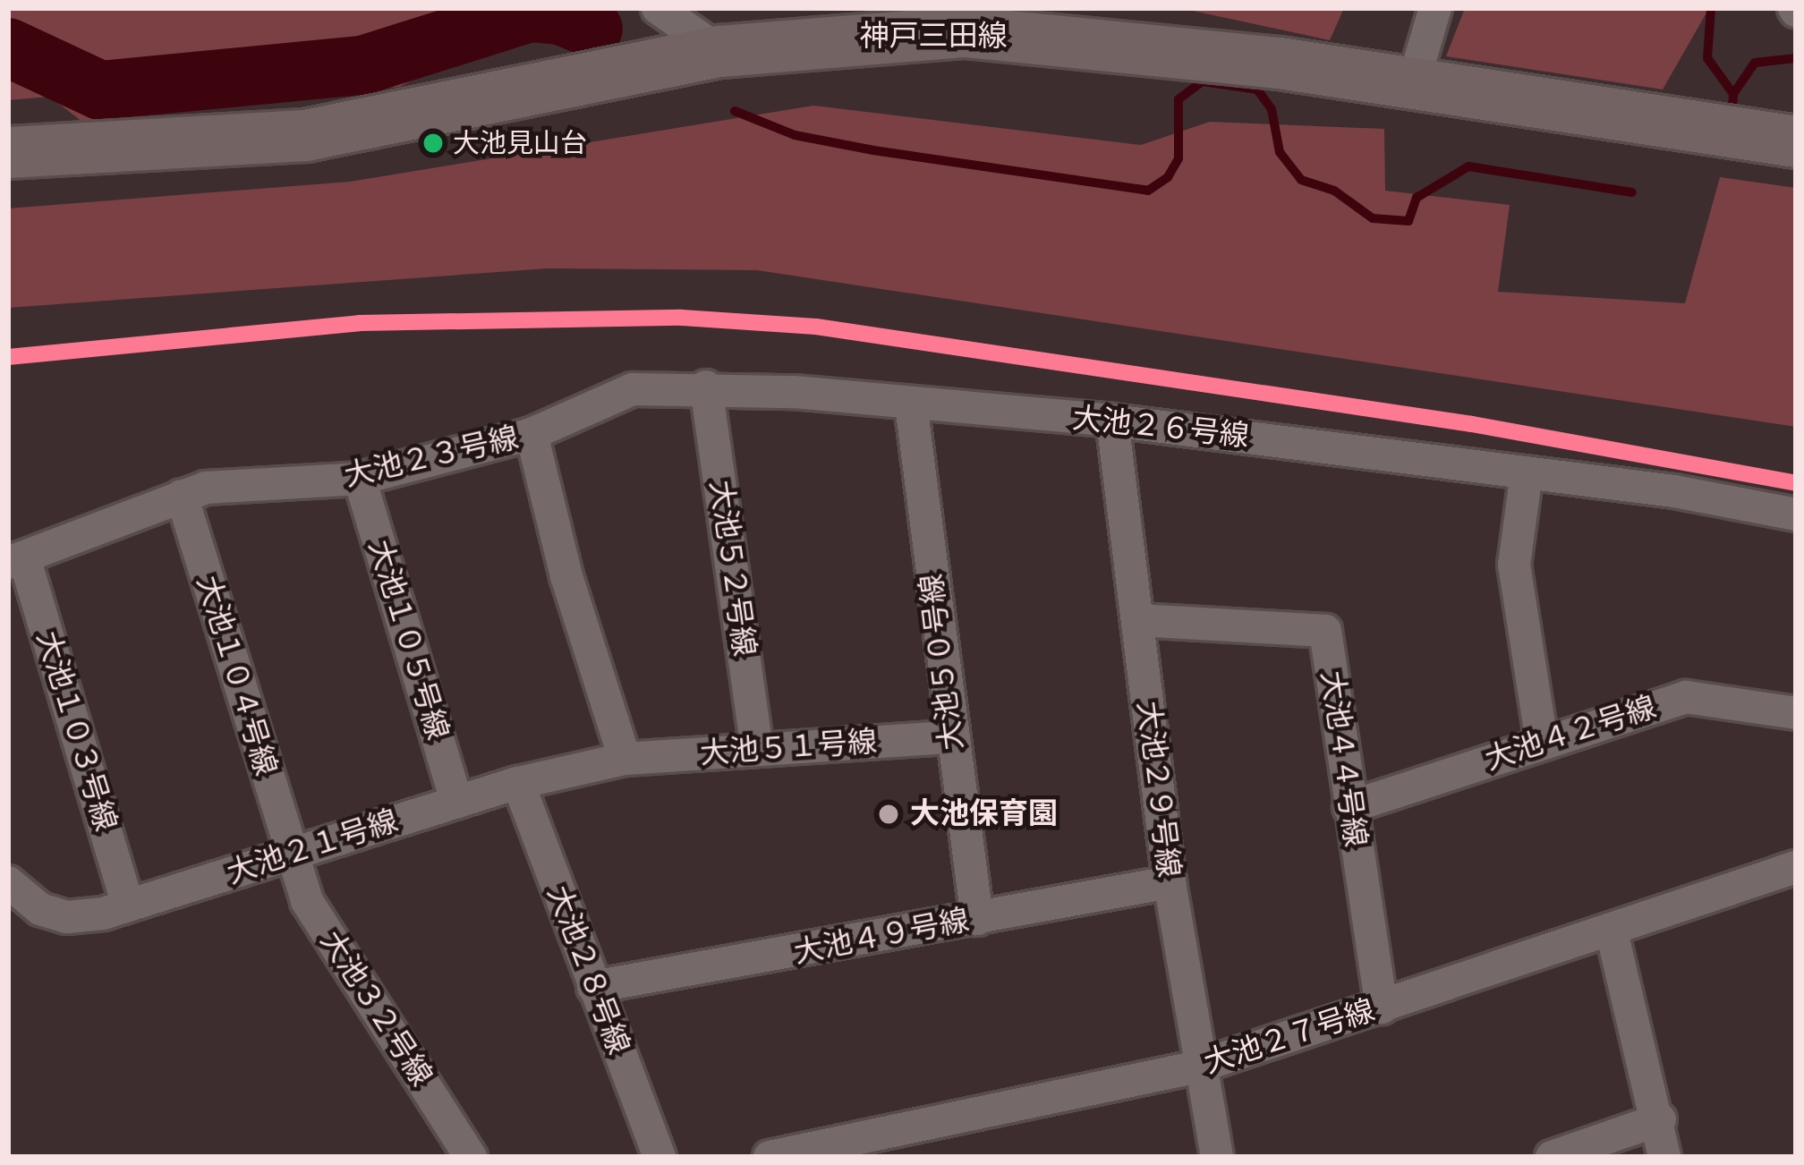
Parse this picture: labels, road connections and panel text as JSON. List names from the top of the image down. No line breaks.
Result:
{"streets":{"main road":["神戸三田線"],"street":["大池２６号線","大池２３号線","大池５２号線","大池１０５号線","大池５０号線","大池１０４号線","大池１０３号線","大池４２号線","大池５１号線","大池４４号線","大池２９号線","大池２１号線","大池４９号線","大池２８号線","大池３２号線","大池２７号線"]},"crossings":[["大池２６号線","大池２３号線"],["大池２６号線","大池５２号線"],["大池２６号線","大池５０号線"],["大池２６号線","大池２９号線"],["大池２３号線","大池１０５号線"],["大池２３号線","大池１０４号線"],["大池２３号線","大池１０３号線"],["大池２３号線","大池５１号線"],["大池２３号線","大池２１号線"],["大池５２号線","大池５１号線"],["大池１０５号線","大池２１号線"],["大池５０号線","大池５１号線"],["大池５０号線","大池４９号線"],["大池１０４号線","大池２１号線"],["大池１０４号線","大池３２号線"],["大池１０３号線","大池２１号線"],["大池４２号線","大池４４号線"],["大池５１号線","大池２１号線"],["大池４４号線","大池２９号線"],["大池４４号線","大池２７号線"],["大池２９号線","大池４９号線"],["大池２９号線","大池２７号線"],["大池２１号線","大池２８号線"],["大池２１号線","大池３２号線"],["大池４９号線","大池２８号線"]],"places":["大池見山台","大池保育園"]}
